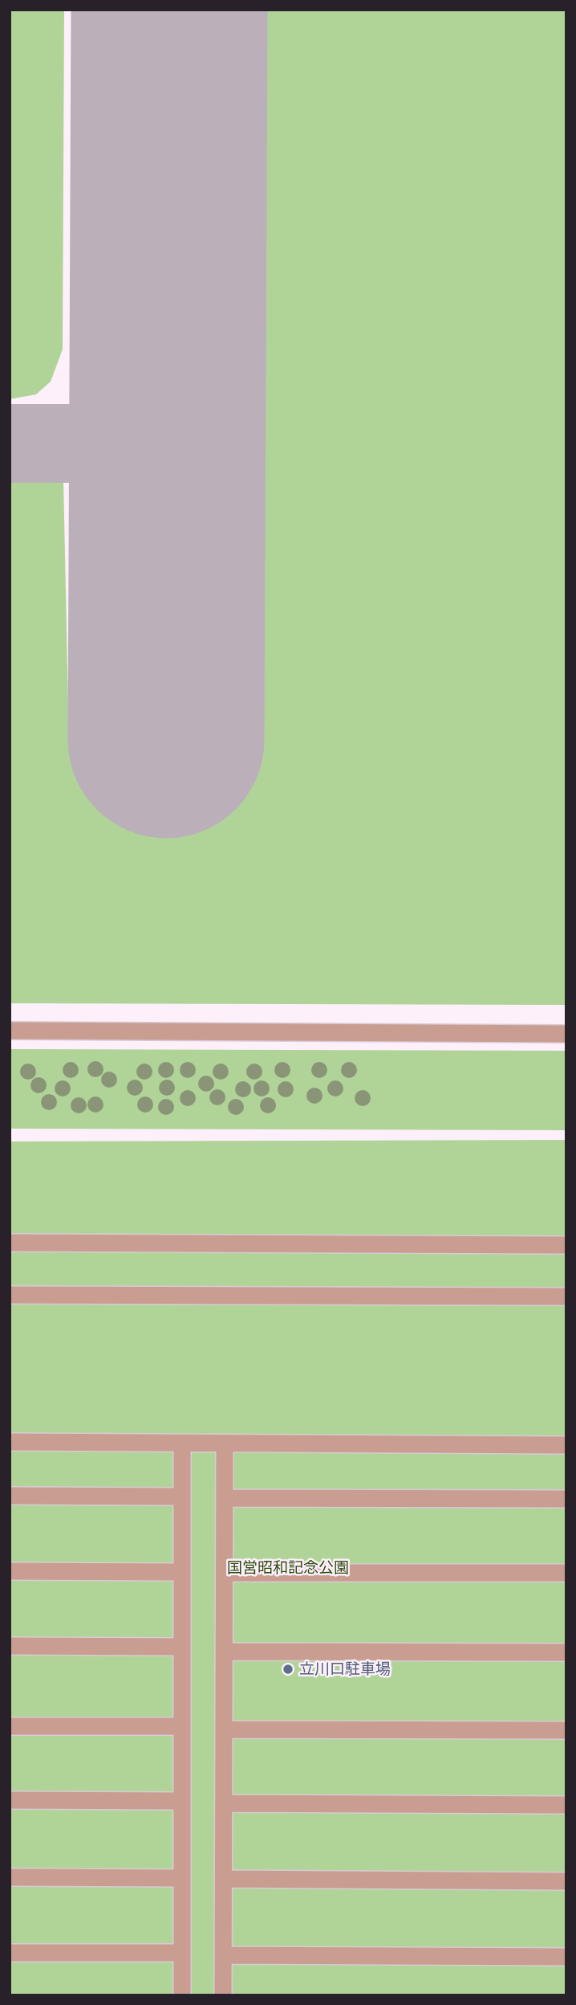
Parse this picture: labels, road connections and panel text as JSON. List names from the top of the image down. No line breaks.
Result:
{"parks":["国営昭和記念公園"],"places":["立川口駐車場"]}
